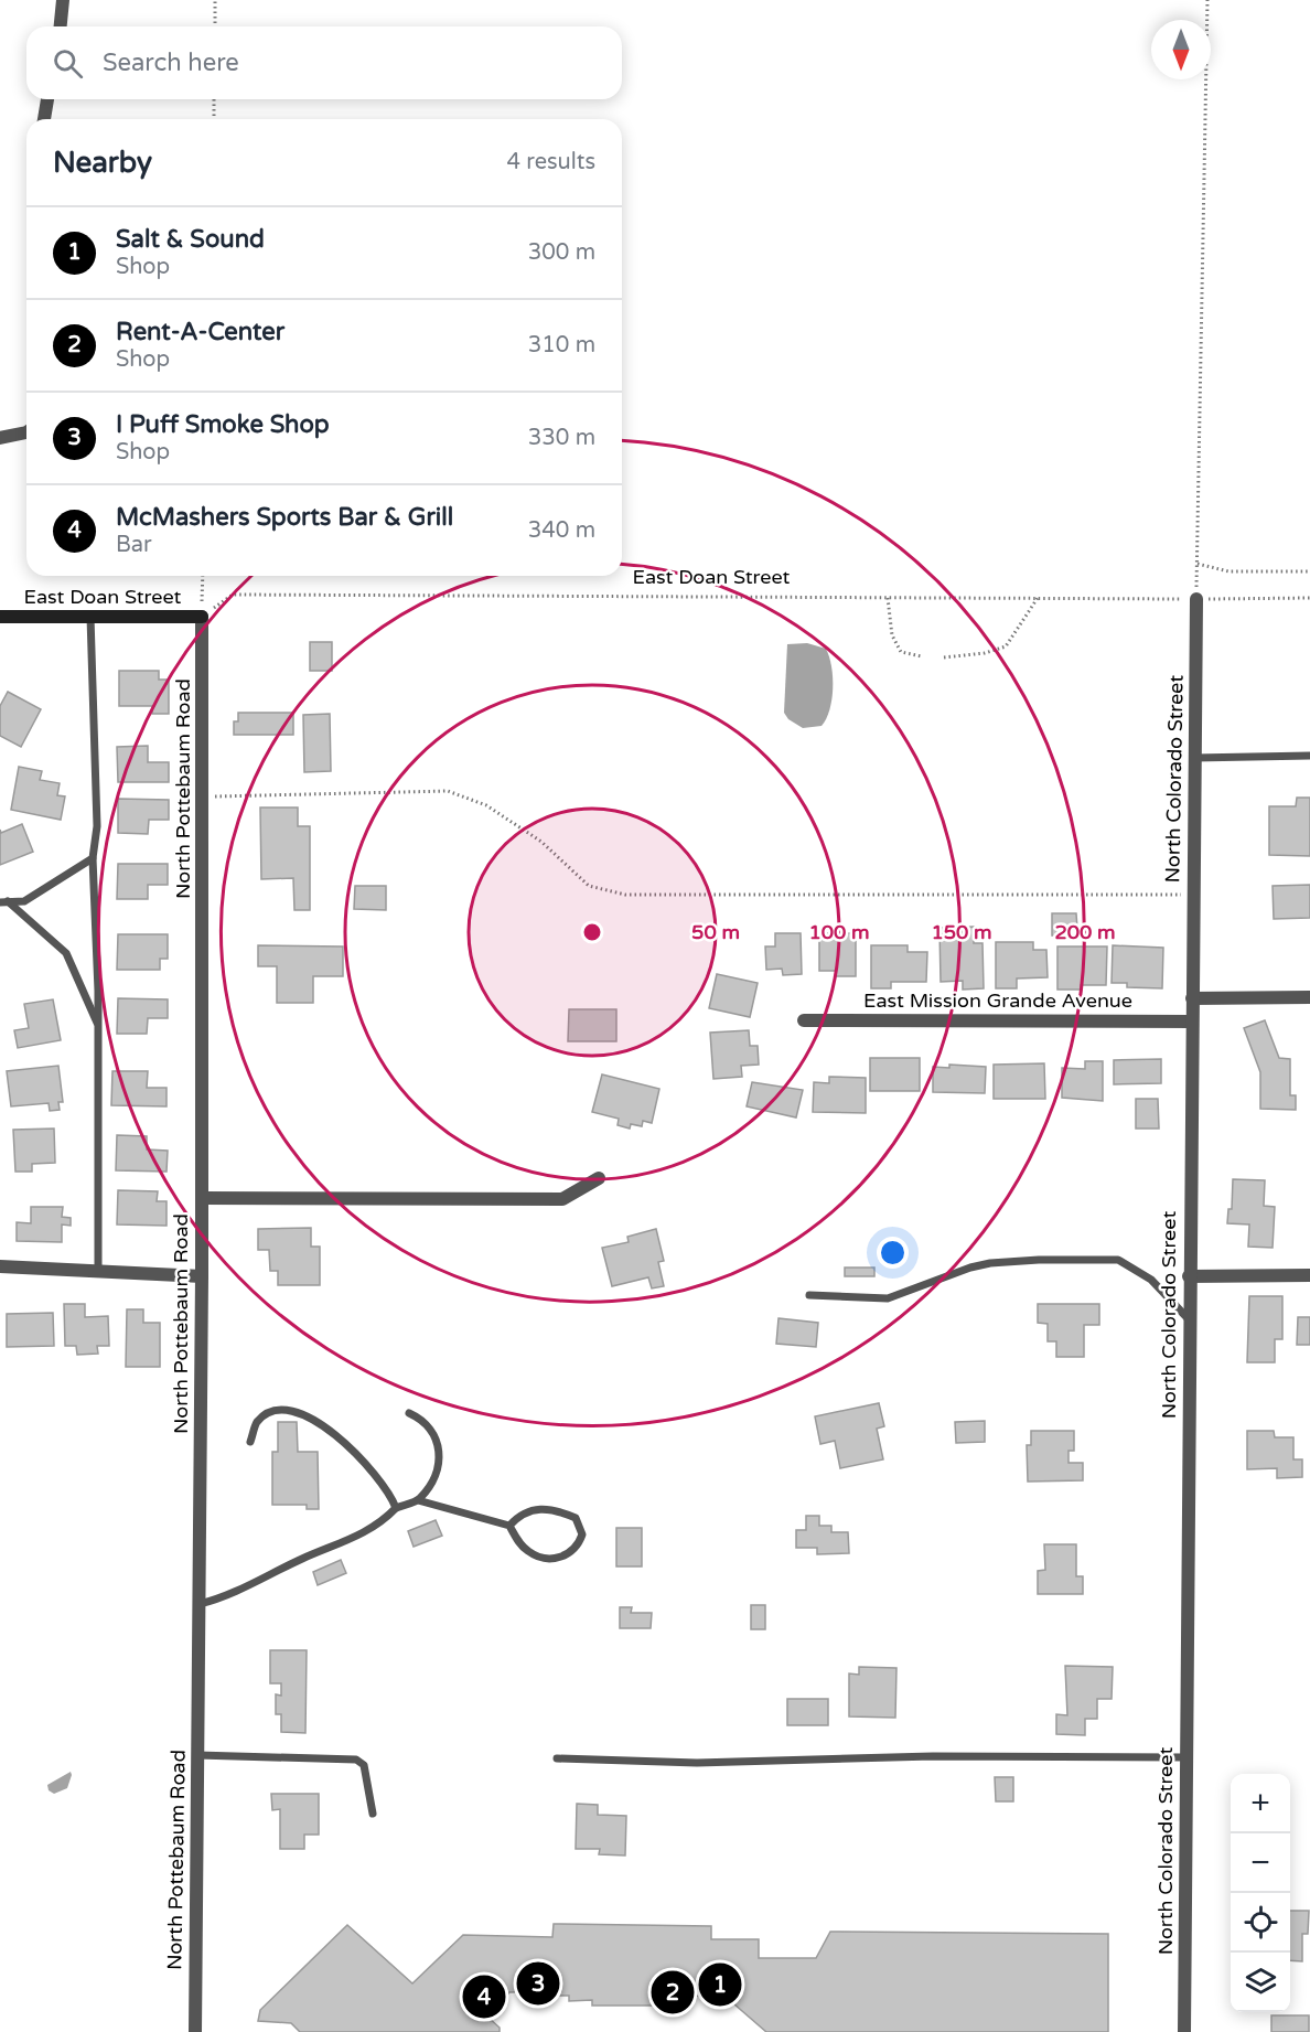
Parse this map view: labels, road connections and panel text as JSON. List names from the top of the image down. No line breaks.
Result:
{"streets":{"street":["East Doan Street","North Colorado Street","North Pottebaum Road","East Mission Grande Avenue"]},"crossings":[["East Doan Street","North Colorado Street"],["East Doan Street","North Pottebaum Road"],["North Colorado Street","East Mission Grande Avenue"]],"north":"bottom","page":{"search":"Search here","heading":["Nearby","4 results"],"list":[{"mark":"1","name":"Salt & Sound","note":"Shop","value":"300 m"},{"mark":"2","name":"Rent-A-Center","note":"Shop","value":"310 m"},{"mark":"3","name":"I Puff Smoke Shop","note":"Shop","value":"330 m"},{"mark":"4","name":"McMashers Sports Bar & Grill","note":"Bar","value":"340 m"}],"map_buttons":["+","−"],"pins":["3","1","2","4"]},"rings":["50 m","100 m","150 m","200 m"]}
